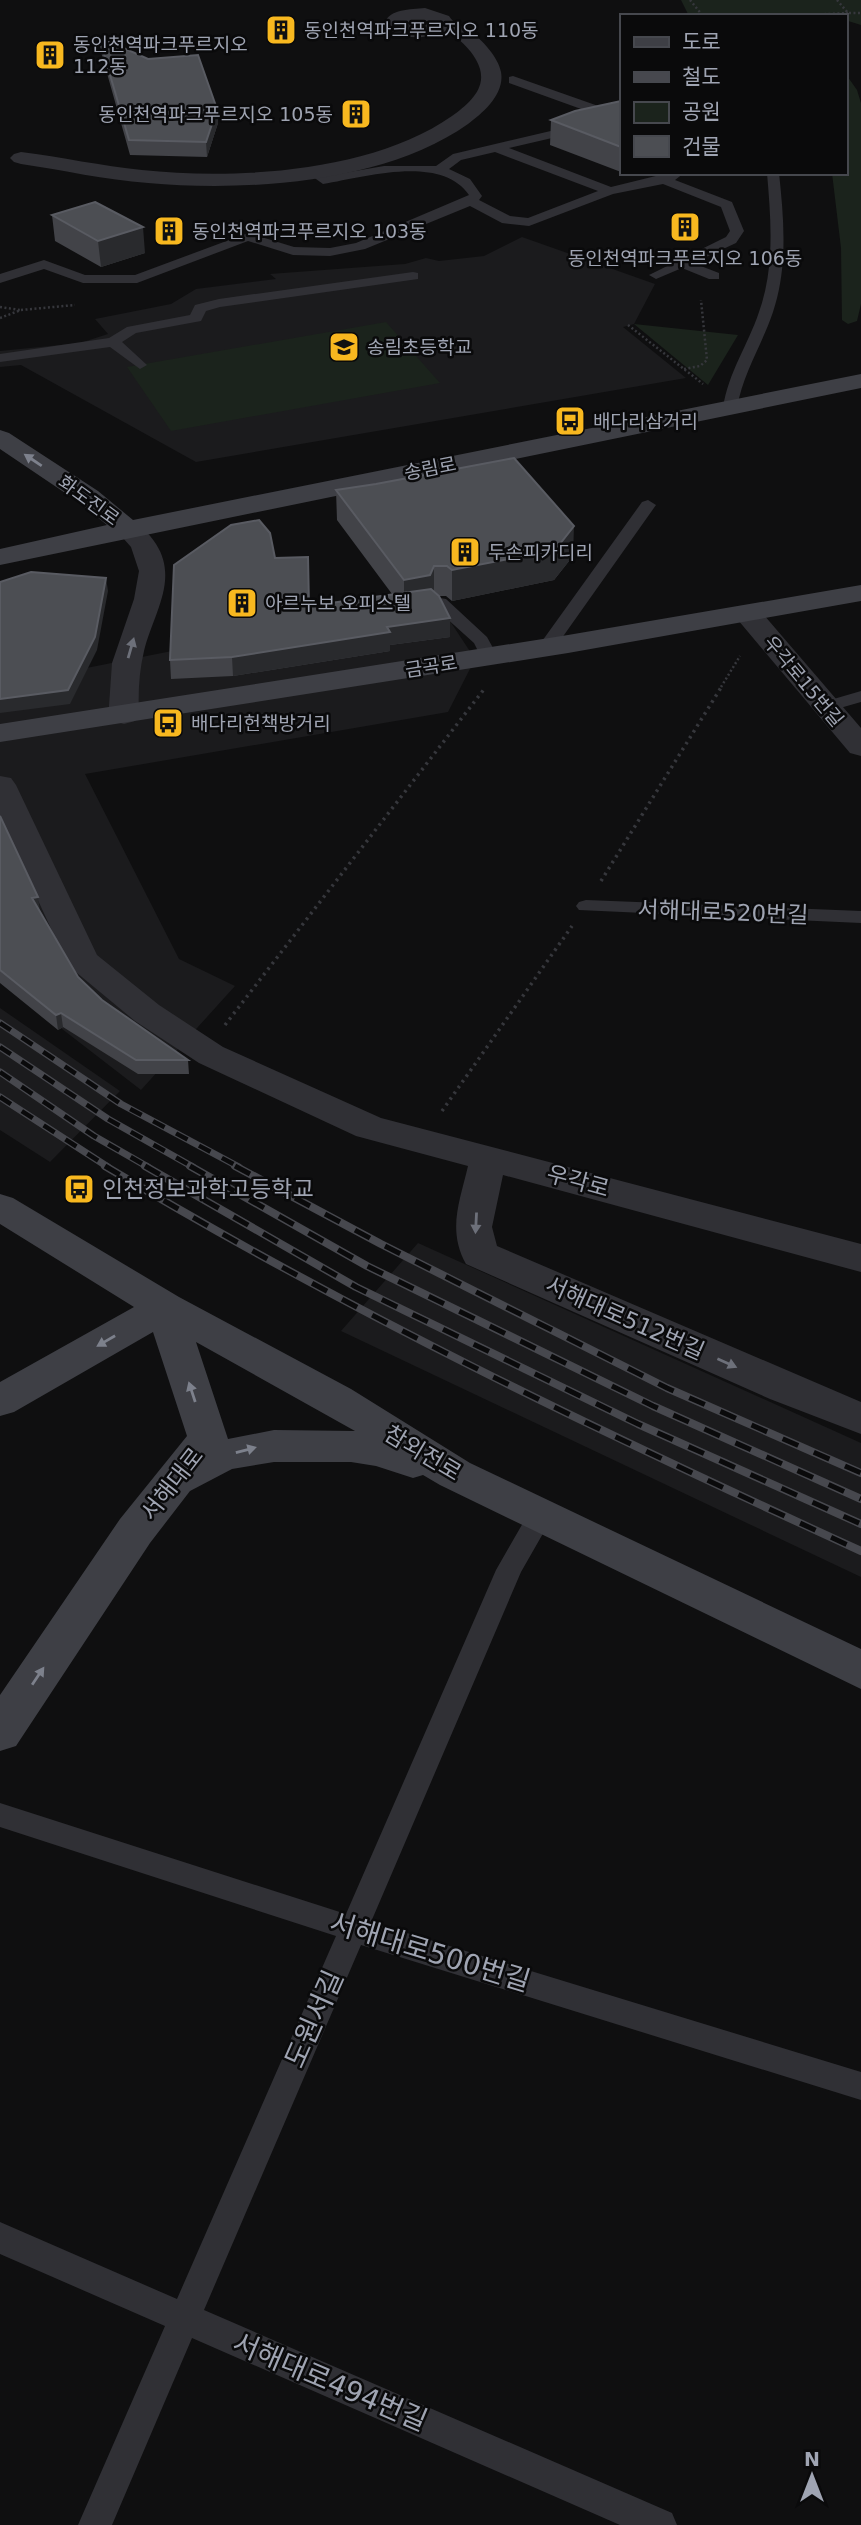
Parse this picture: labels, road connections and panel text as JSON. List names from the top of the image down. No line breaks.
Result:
{"streets":{"main road":["송림로","화도진로","금곡로","참외전로","서해대로"],"street":["우각로15번길","우각로","서해대로512번길"],"lane":["서해대로520번길","서해대로500번길","도원서길","서해대로494번길"]},"crossings":[["송림로","화도진로"],["금곡로","우각로15번길"],["우각로","서해대로512번길"],["참외전로","서해대로"],["참외전로","도원서길"],["서해대로500번길","도원서길"],["도원서길","서해대로494번길"]],"one_way":["서해대로512번길","서해대로"],"places":{"building":["동인천역파크푸르지오 110동","동인천역파크푸르지오 112동","동인천역파크푸르지오 105동","동인천역파크푸르지오 106동","동인천역파크푸르지오 103동","두손피카디리","아르누보 오피스텔"],"school or university":["송림초등학교"],"bus stop":["배다리삼거리","배다리헌책방거리","인천정보과학고등학교"]},"legend":["도로","철도","공원","건물"],"north":"top"}
